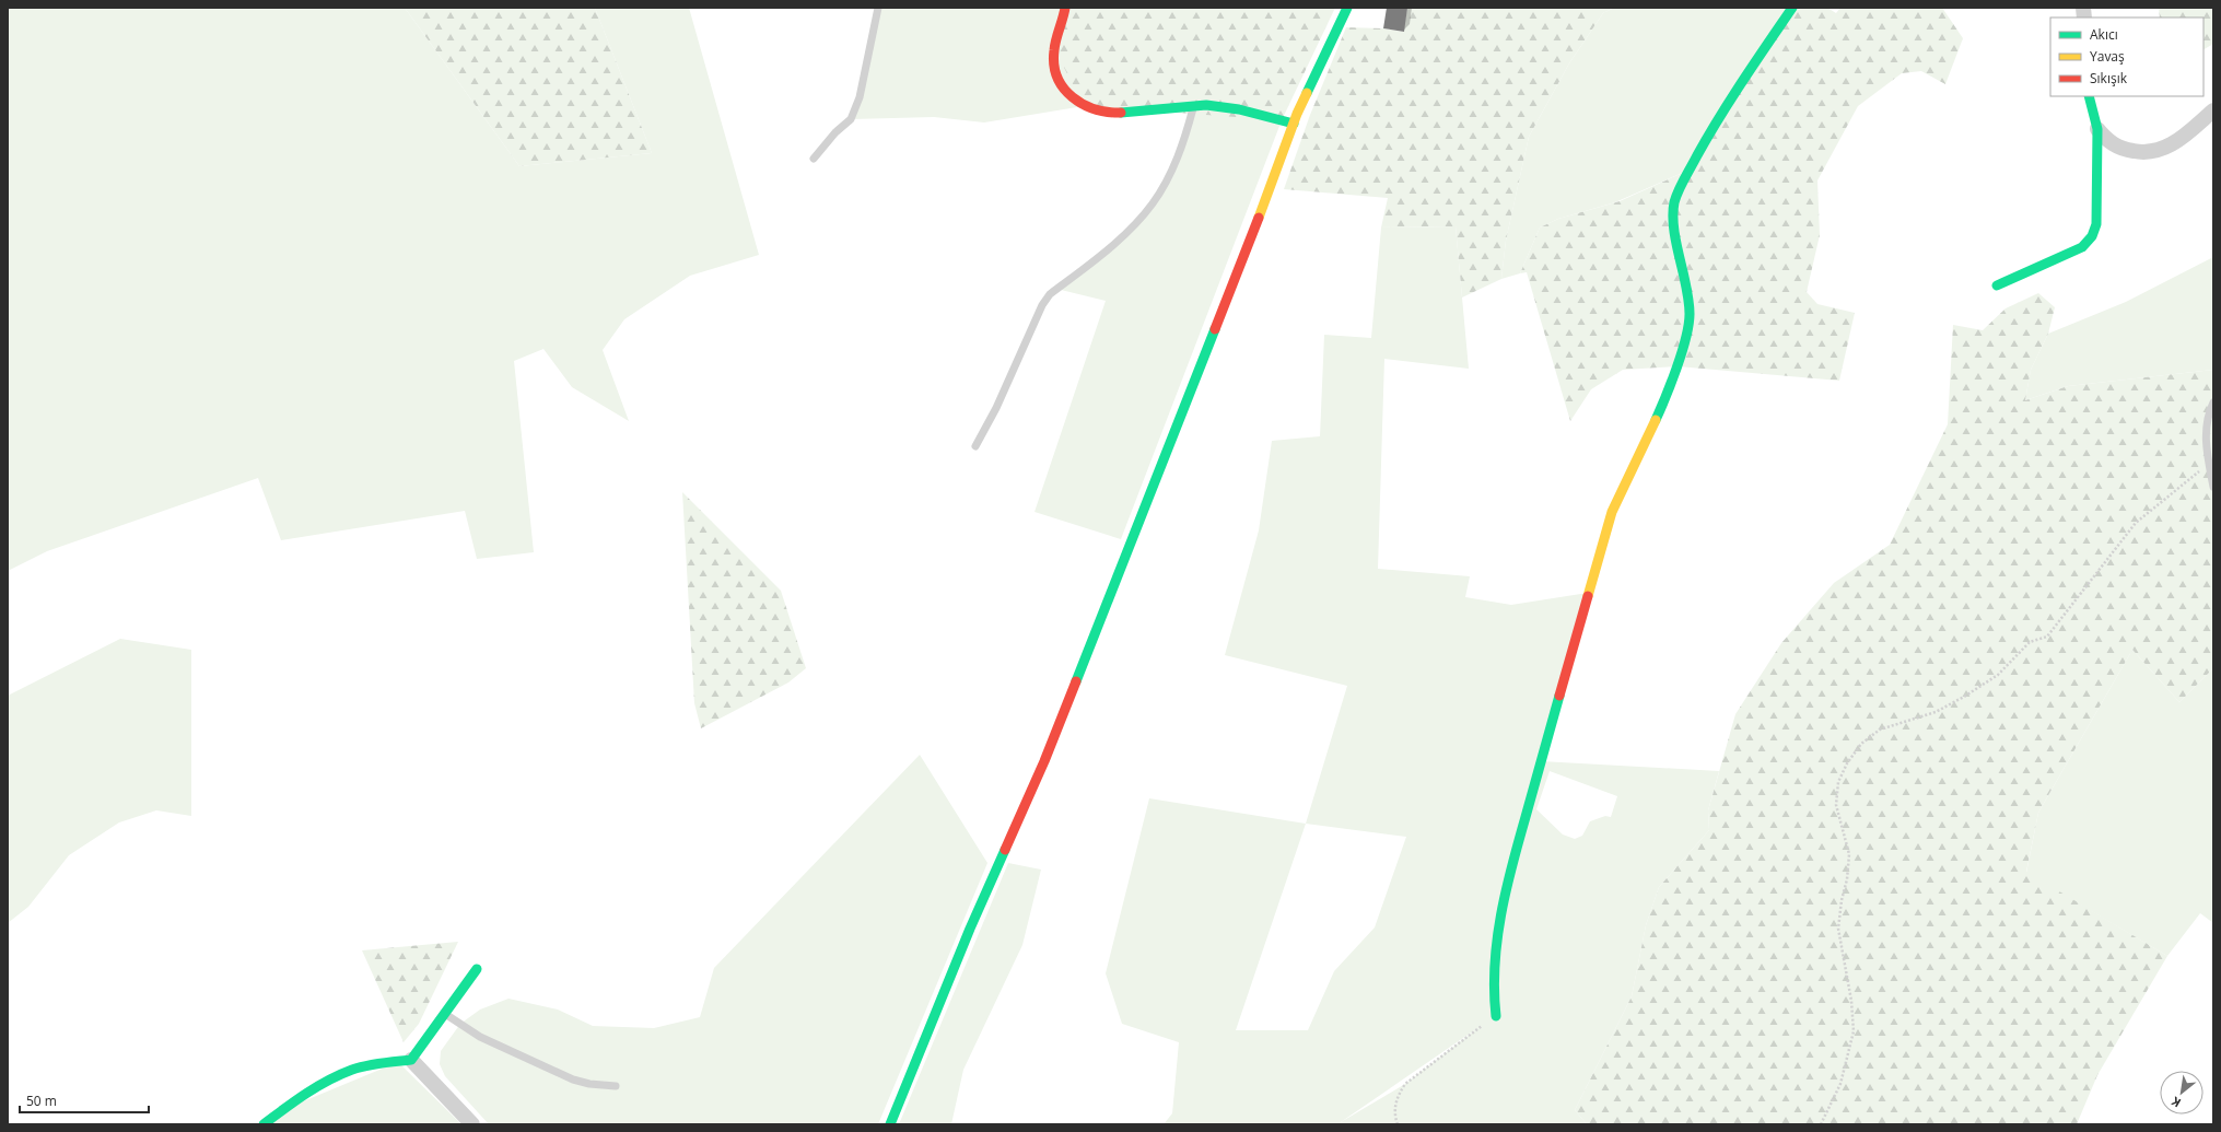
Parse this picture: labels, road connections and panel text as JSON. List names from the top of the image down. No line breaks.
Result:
{"legend":["Akıcı","Yavaş","Sıkışık"],"scale_bar":"50 m","north":"bottom left"}
